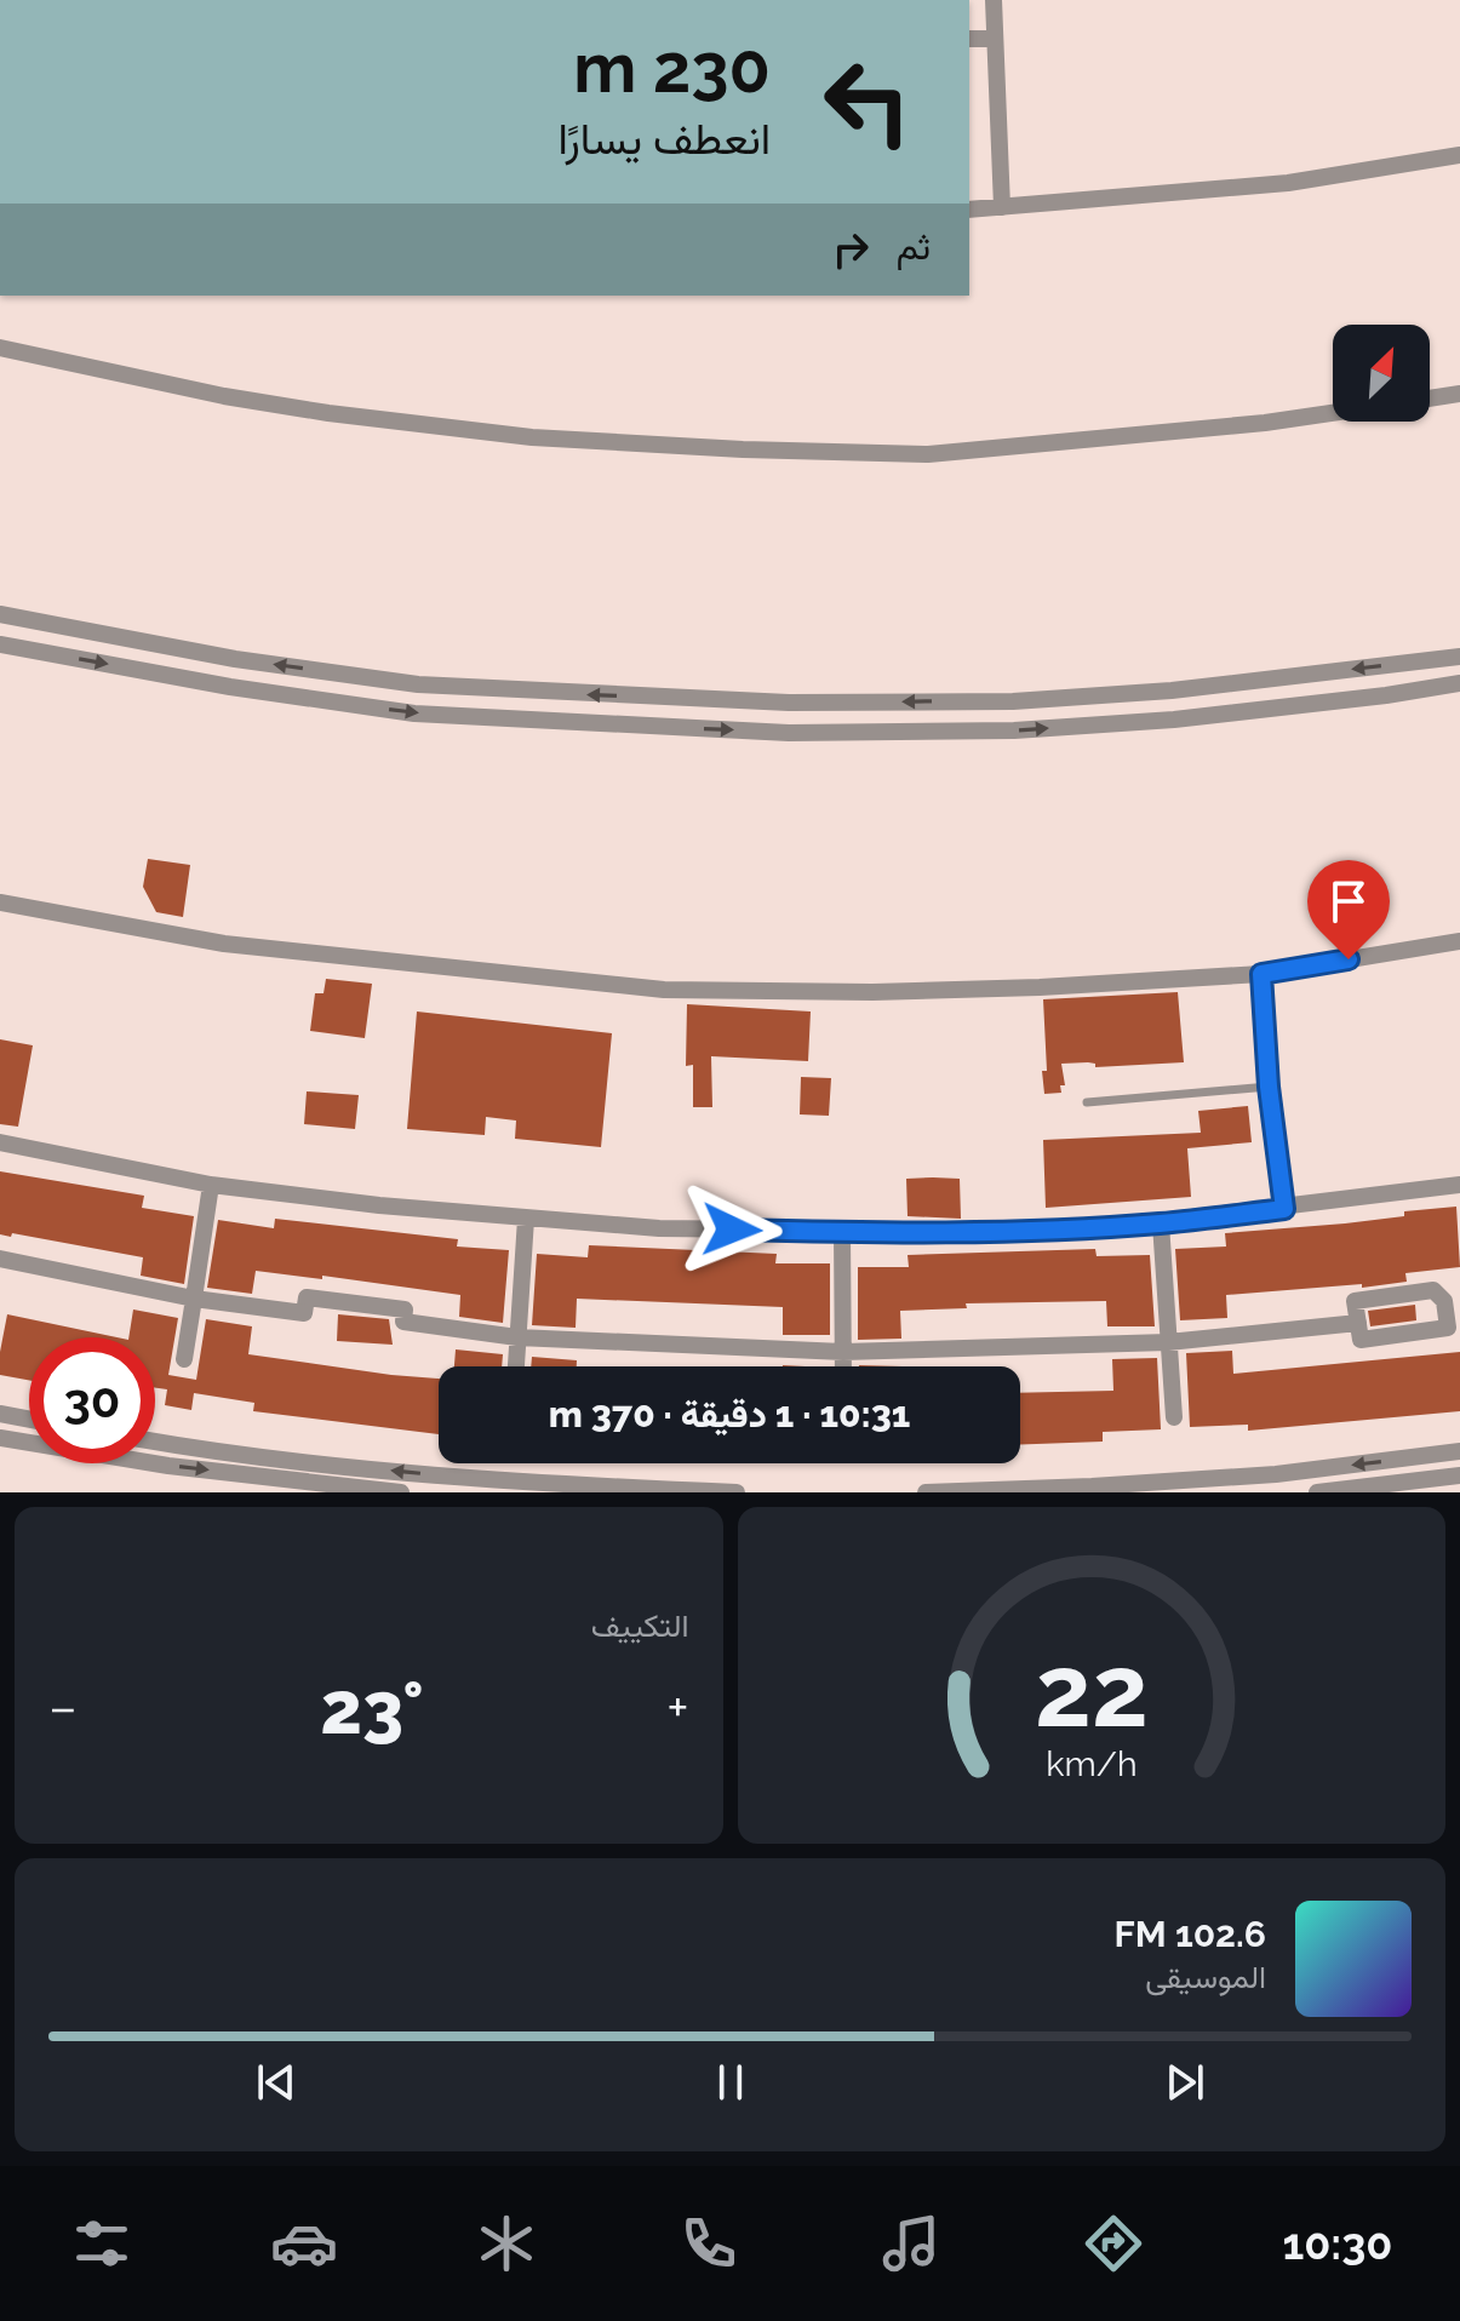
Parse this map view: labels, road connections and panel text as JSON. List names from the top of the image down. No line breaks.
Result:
{"north":"top right","page":{"turn":["230 m","انعطف يسارًا"],"then":"ثم","limit":"30","trip":"10:31 · 1 دقيقة · 370 m","tile":"التكييف","heat":["−","23°","+"],"song":["102.6 FM","الموسيقى"],"tabs":"10:30","gauge":["22","km/h"]}}
